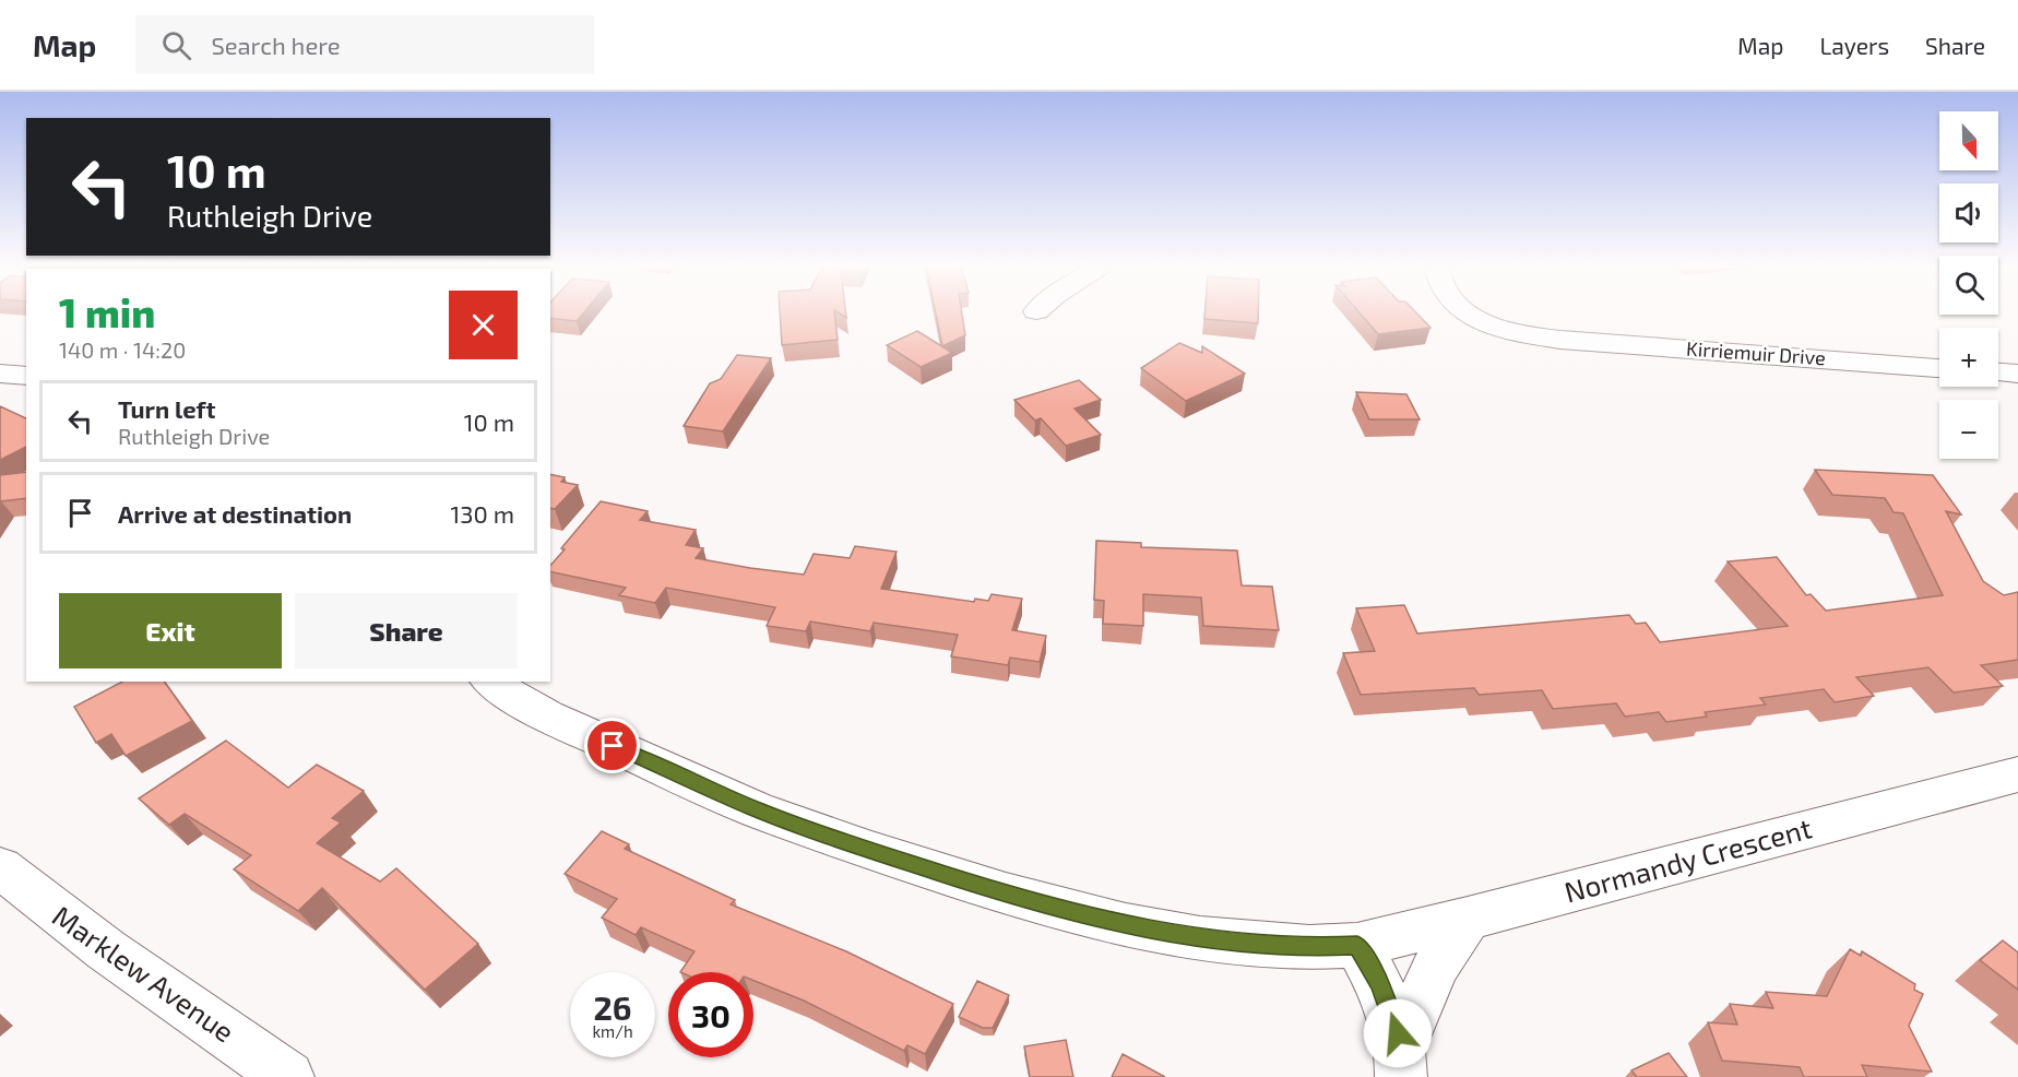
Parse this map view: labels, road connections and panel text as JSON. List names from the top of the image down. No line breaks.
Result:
{"streets":{"street":["Kirriemuir Drive","Normandy Crescent","Marklew Avenue"]},"north":"bottom","page":{"header":"Map","search":"Search here","nav":["Map","Layers","Share"],"map_buttons":["+","−"],"turn":["10 m","Ruthleigh Drive"],"heading":["1 min","140 m · 14:20"],"list":[{"name":"Turn left","note":"Ruthleigh Drive","value":"10 m"},{"name":"Arrive at destination","value":"130 m"}],"buttons":["Exit","Share"],"speed":"26 km/h","limit":"30"}}
